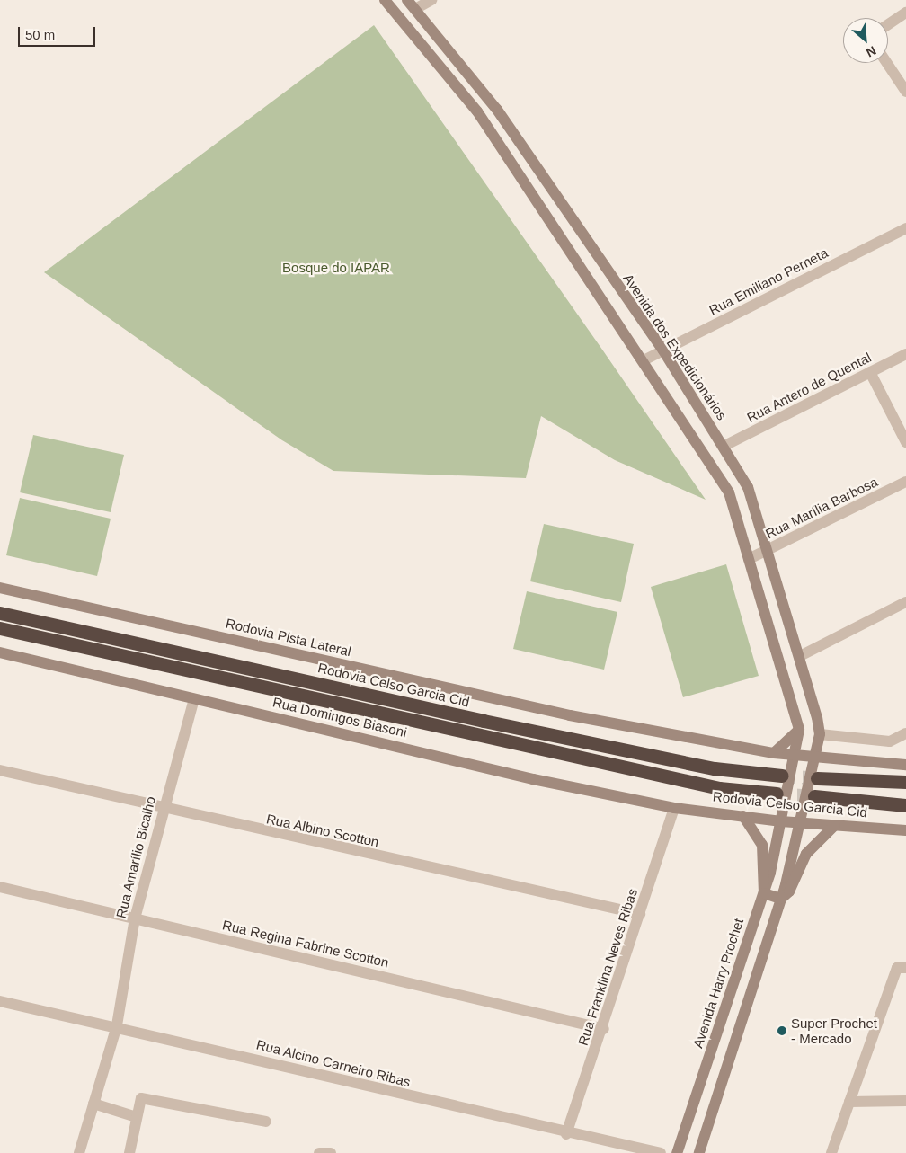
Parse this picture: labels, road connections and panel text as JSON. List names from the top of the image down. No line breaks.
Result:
{"streets":{"highway":["Rodovia Celso Garcia Cid"],"street":["Rua Emiliano Perneta","Avenida dos Expedicionários","Rua Antero de Quental","Rua Marília Barbosa","Rodovia Pista Lateral","Rua Domingos Biasoni","Rua Albino Scotton","Rua Amarílio Bicalho","Rua Regina Fabrine Scotton","Rua Franklina Neves Ribas","Avenida Harry Prochet","Rua Alcino Carneiro Ribas"]},"crossings":[["Rua Emiliano Perneta","Avenida dos Expedicionários"],["Avenida dos Expedicionários","Rua Antero de Quental"],["Avenida dos Expedicionários","Rua Marília Barbosa"],["Avenida dos Expedicionários","Rodovia Celso Garcia Cid"],["Rodovia Celso Garcia Cid","Rua Domingos Biasoni"],["Rodovia Celso Garcia Cid","Rua Franklina Neves Ribas"],["Rodovia Celso Garcia Cid","Avenida Harry Prochet"],["Rua Domingos Biasoni","Rua Amarílio Bicalho"],["Rua Domingos Biasoni","Rua Franklina Neves Ribas"],["Rua Albino Scotton","Rua Amarílio Bicalho"],["Rua Albino Scotton","Rua Franklina Neves Ribas"],["Rua Amarílio Bicalho","Rua Regina Fabrine Scotton"],["Rua Amarílio Bicalho","Rua Alcino Carneiro Ribas"],["Rua Regina Fabrine Scotton","Rua Franklina Neves Ribas"],["Rua Franklina Neves Ribas","Rua Alcino Carneiro Ribas"]],"parks":["Bosque do IAPAR"],"places":["Super Prochet - Mercado"],"scale_bar":"50 m","north":"bottom right"}
